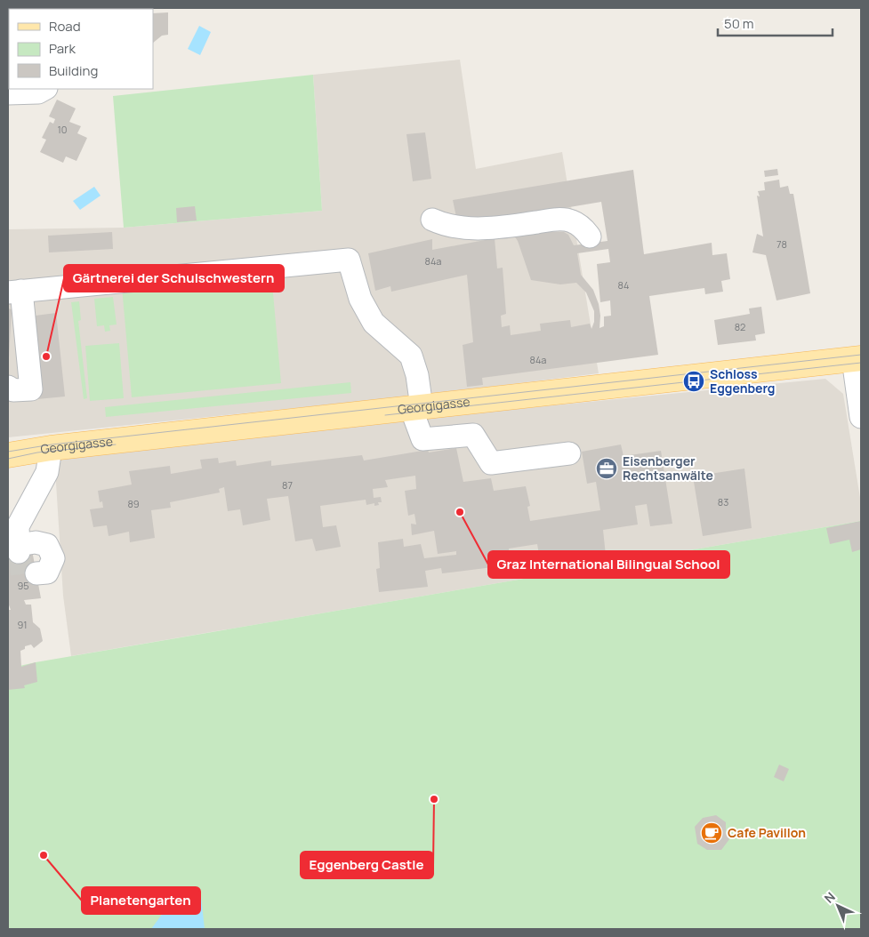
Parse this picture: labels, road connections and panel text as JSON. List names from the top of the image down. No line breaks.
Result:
{"streets":{"main road":["Georgigasse"]},"places":{"other":["Gärtnerei der Schulschwestern","Graz International Bilingual School","Eggenberg Castle","Planetengarten"],"bus stop":["Schloss Eggenberg"],"office":["Eisenberger Rechtsanwälte"],"cafe":["Cafe Pavillon"]},"house_numbers":["10","78","84a","84","82","84a","87","83","89","95","91"],"legend":["Road","Park","Building"],"scale_bar":"50 m","north":"top left"}
